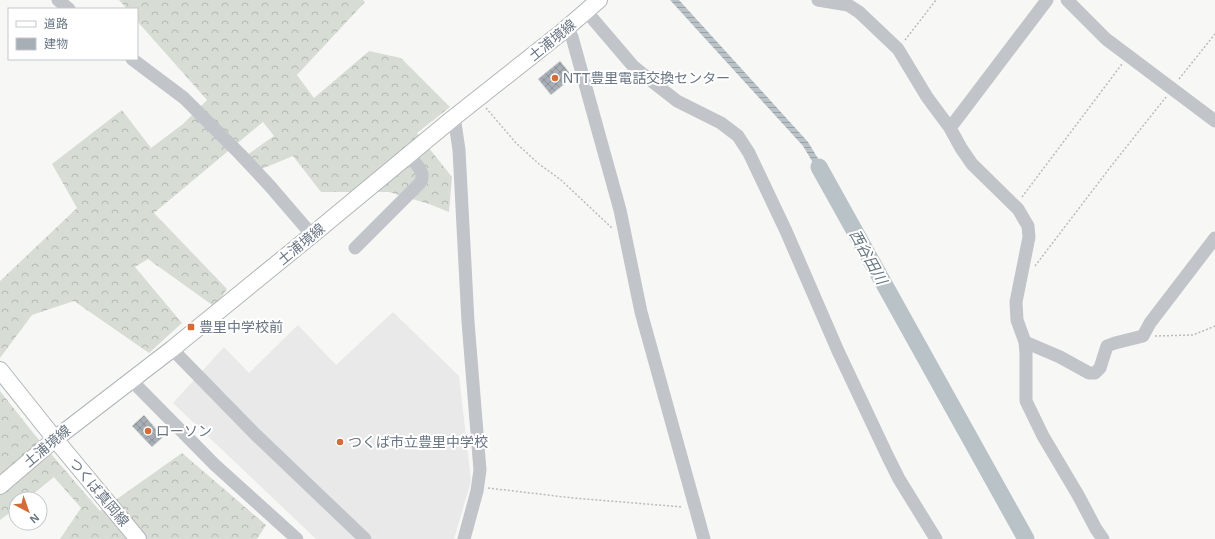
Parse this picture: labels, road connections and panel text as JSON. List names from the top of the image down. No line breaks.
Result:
{"streets":{"main road":["土浦境線","つくば真岡線"]},"crossings":[["土浦境線","つくば真岡線"]],"water":["西谷田川"],"places":{"other":["NTT豊里電話交換センター","ローソン","つくば市立豊里中学校"],"transit":["豊里中学校前"]},"legend":["道路","建物"],"north":"bottom right"}
